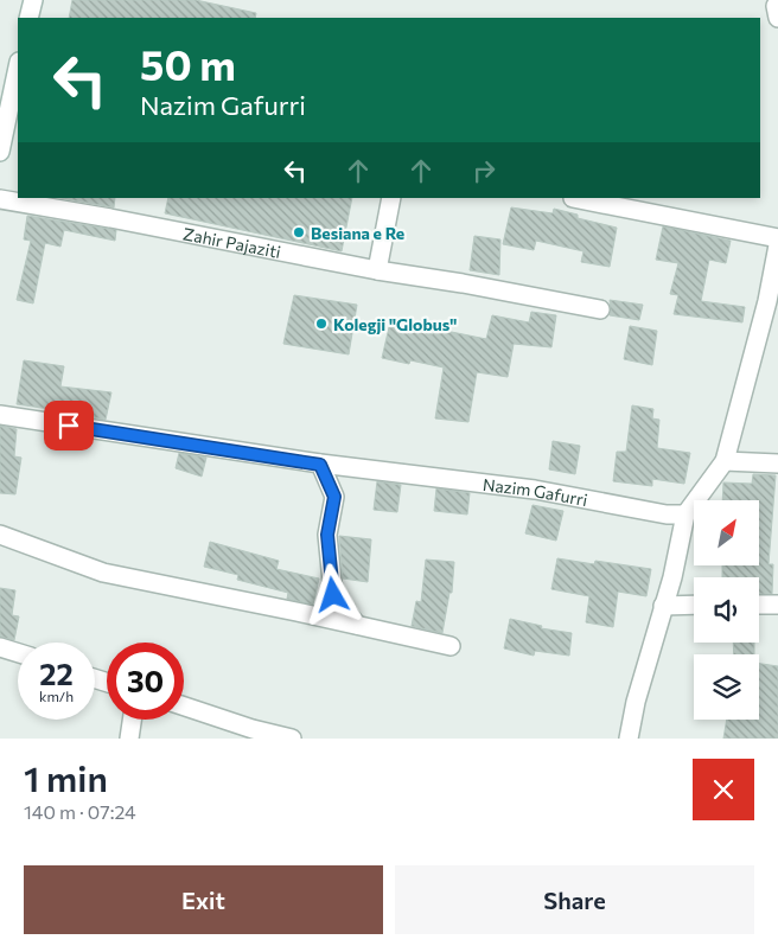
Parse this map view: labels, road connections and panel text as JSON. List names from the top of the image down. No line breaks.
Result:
{"streets":{"street":["Zahir Pajaziti","Nazim Gafurri"]},"places":["Besiana e Re","Kolegji \"Globus\""],"north":"top right","page":{"turn":["50 m","Nazim Gafurri"],"speed":"22 km/h","limit":"30","heading":["1 min","140 m · 07:24"],"buttons":["Exit","Share"]}}
